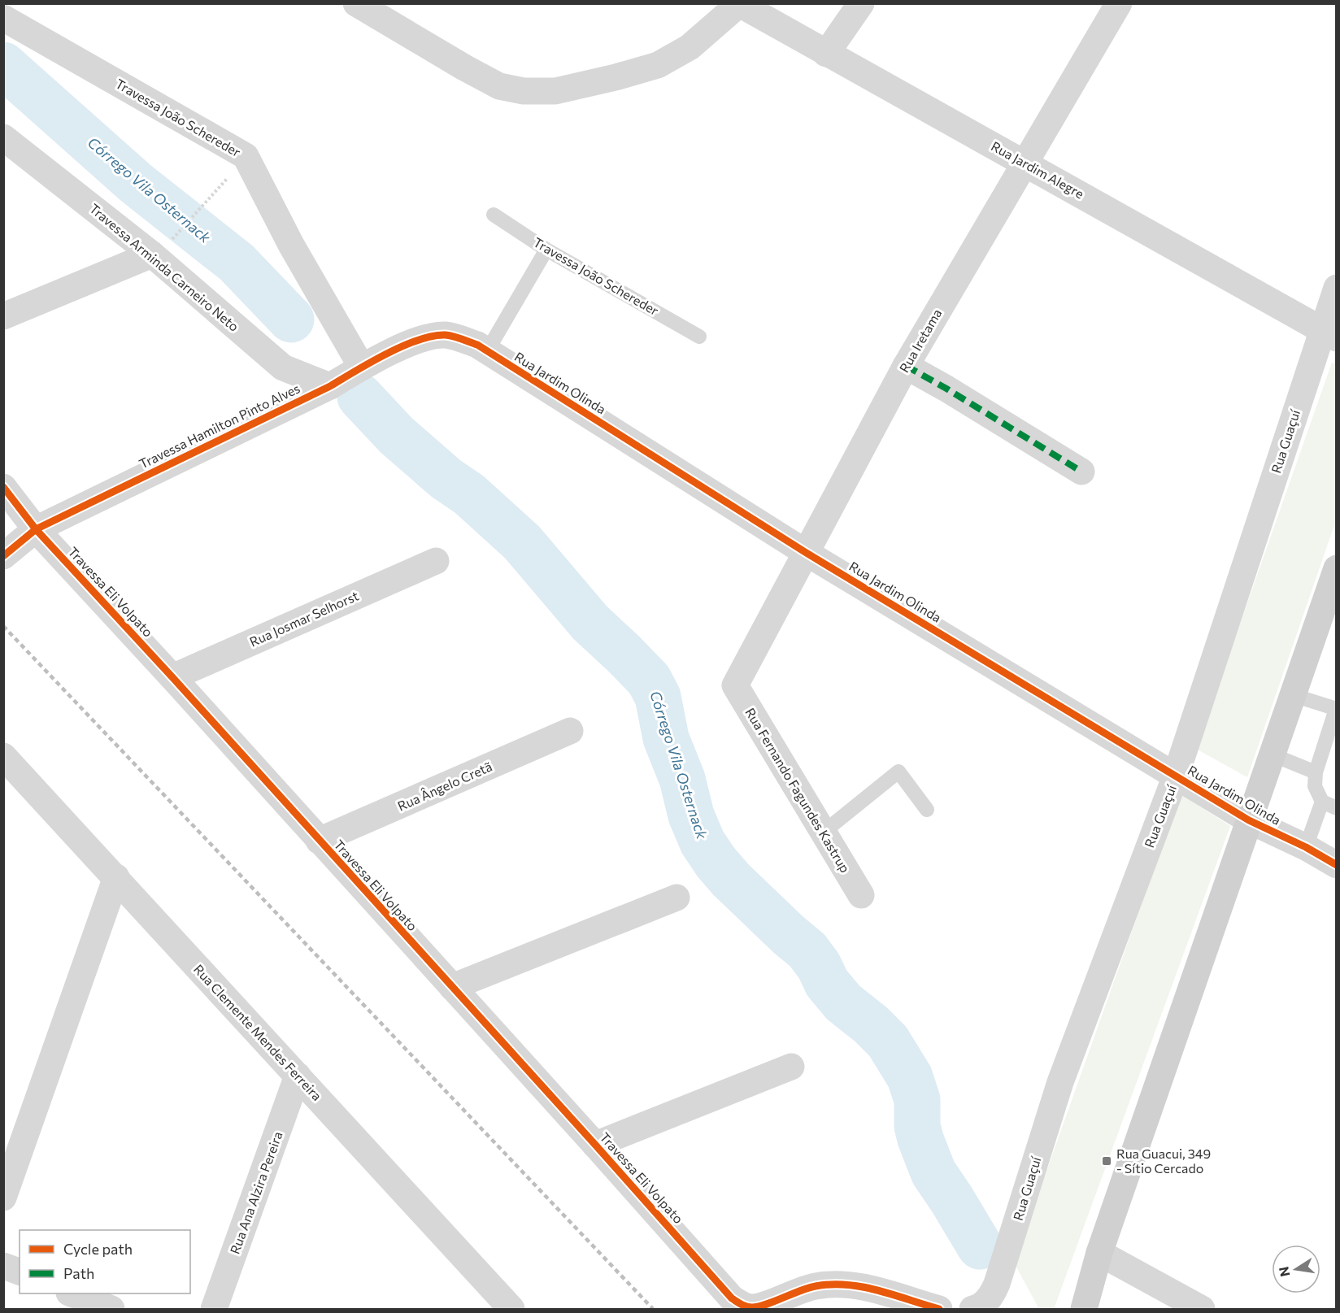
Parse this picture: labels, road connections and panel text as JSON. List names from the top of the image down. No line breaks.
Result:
{"streets":{"street":["Travessa João Schereder","Rua Jardim Alegre","Travessa Arminda Carneiro Neto","Rua Iretama","Rua Jardim Olinda","Travessa Hamilton Pinto Alves","Rua Guaçuí","Travessa Eli Volpato","Rua Josmar Selhorst","Rua Ângelo Cretã","Rua Fernando Fagundes Kastrup","Rua Clemente Mendes Ferreira","Rua Ana Alzira Pereira"]},"crossings":[["Travessa João Schereder","Travessa Hamilton Pinto Alves"],["Rua Jardim Alegre","Rua Iretama"],["Rua Jardim Alegre","Rua Guaçuí"],["Travessa Arminda Carneiro Neto","Travessa Hamilton Pinto Alves"],["Rua Iretama","Rua Jardim Olinda"],["Rua Iretama","Rua Fernando Fagundes Kastrup"],["Rua Jardim Olinda","Travessa Hamilton Pinto Alves"],["Rua Jardim Olinda","Rua Guaçuí"],["Travessa Hamilton Pinto Alves","Travessa Eli Volpato"],["Travessa Eli Volpato","Rua Josmar Selhorst"],["Travessa Eli Volpato","Rua Ângelo Cretã"],["Rua Clemente Mendes Ferreira","Rua Ana Alzira Pereira"]],"water":["Córrego Vila Osternack"],"places":{"transit":["Rua Guacui, 349 - Sítio Cercado"]},"legend":["Cycle path","Path"],"north":"left"}
